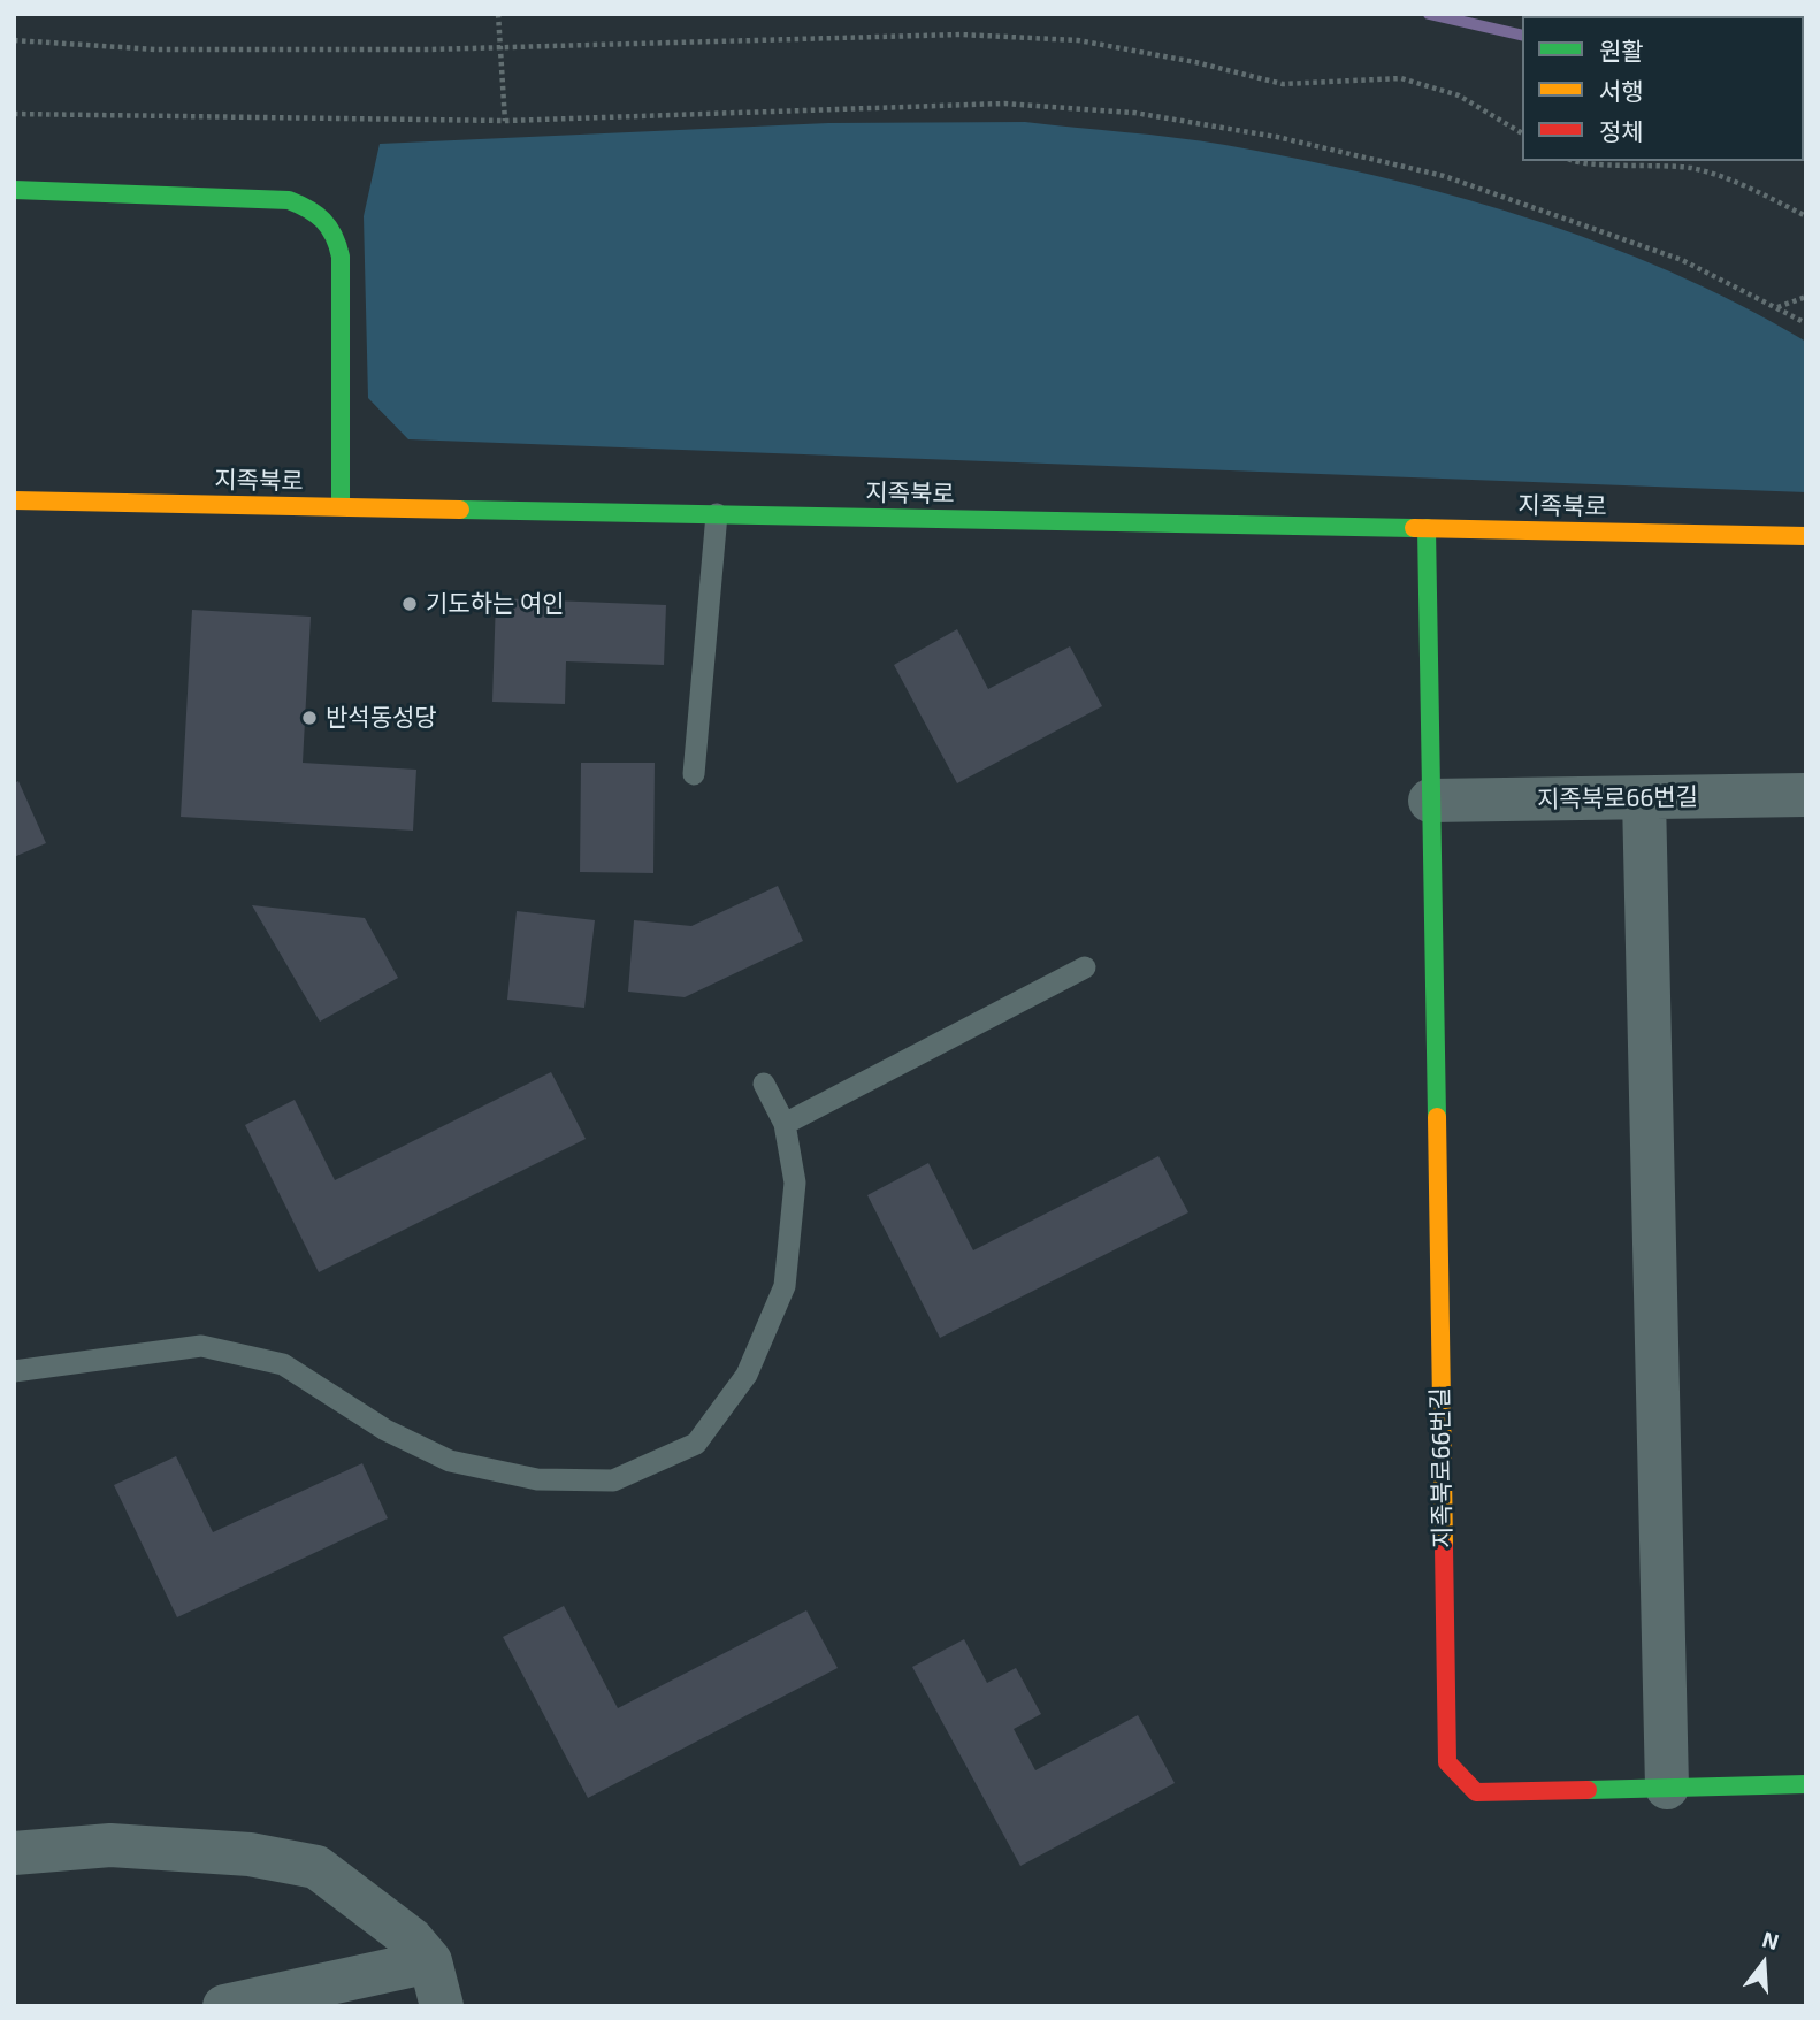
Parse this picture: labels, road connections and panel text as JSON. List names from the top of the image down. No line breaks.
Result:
{"streets":{"street":["지족북로","지족북로66번길"]},"crossings":[["지족북로","지족북로66번길"]],"places":["기도하는 여인","반석동성당"],"legend":["원활","서행","정체"],"north":"top"}
